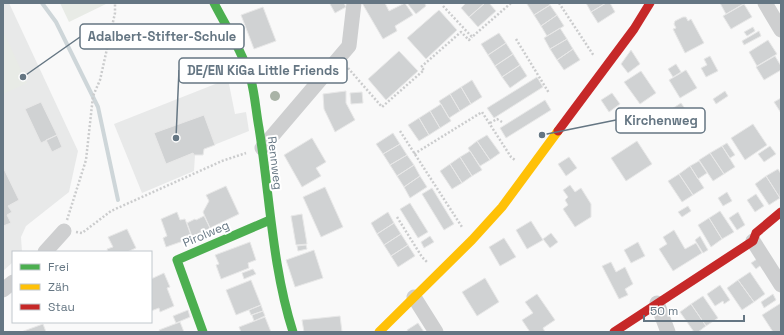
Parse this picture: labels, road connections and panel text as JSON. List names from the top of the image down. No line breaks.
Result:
{"streets":{"street":["Rennweg","Pirolweg"]},"crossings":[["Rennweg","Pirolweg"]],"places":["Adalbert-Stifter-Schule","Kirchenweg","DE/EN KiGa Little Friends"],"legend":["Frei","Zäh","Stau"],"scale_bar":"50 m"}
